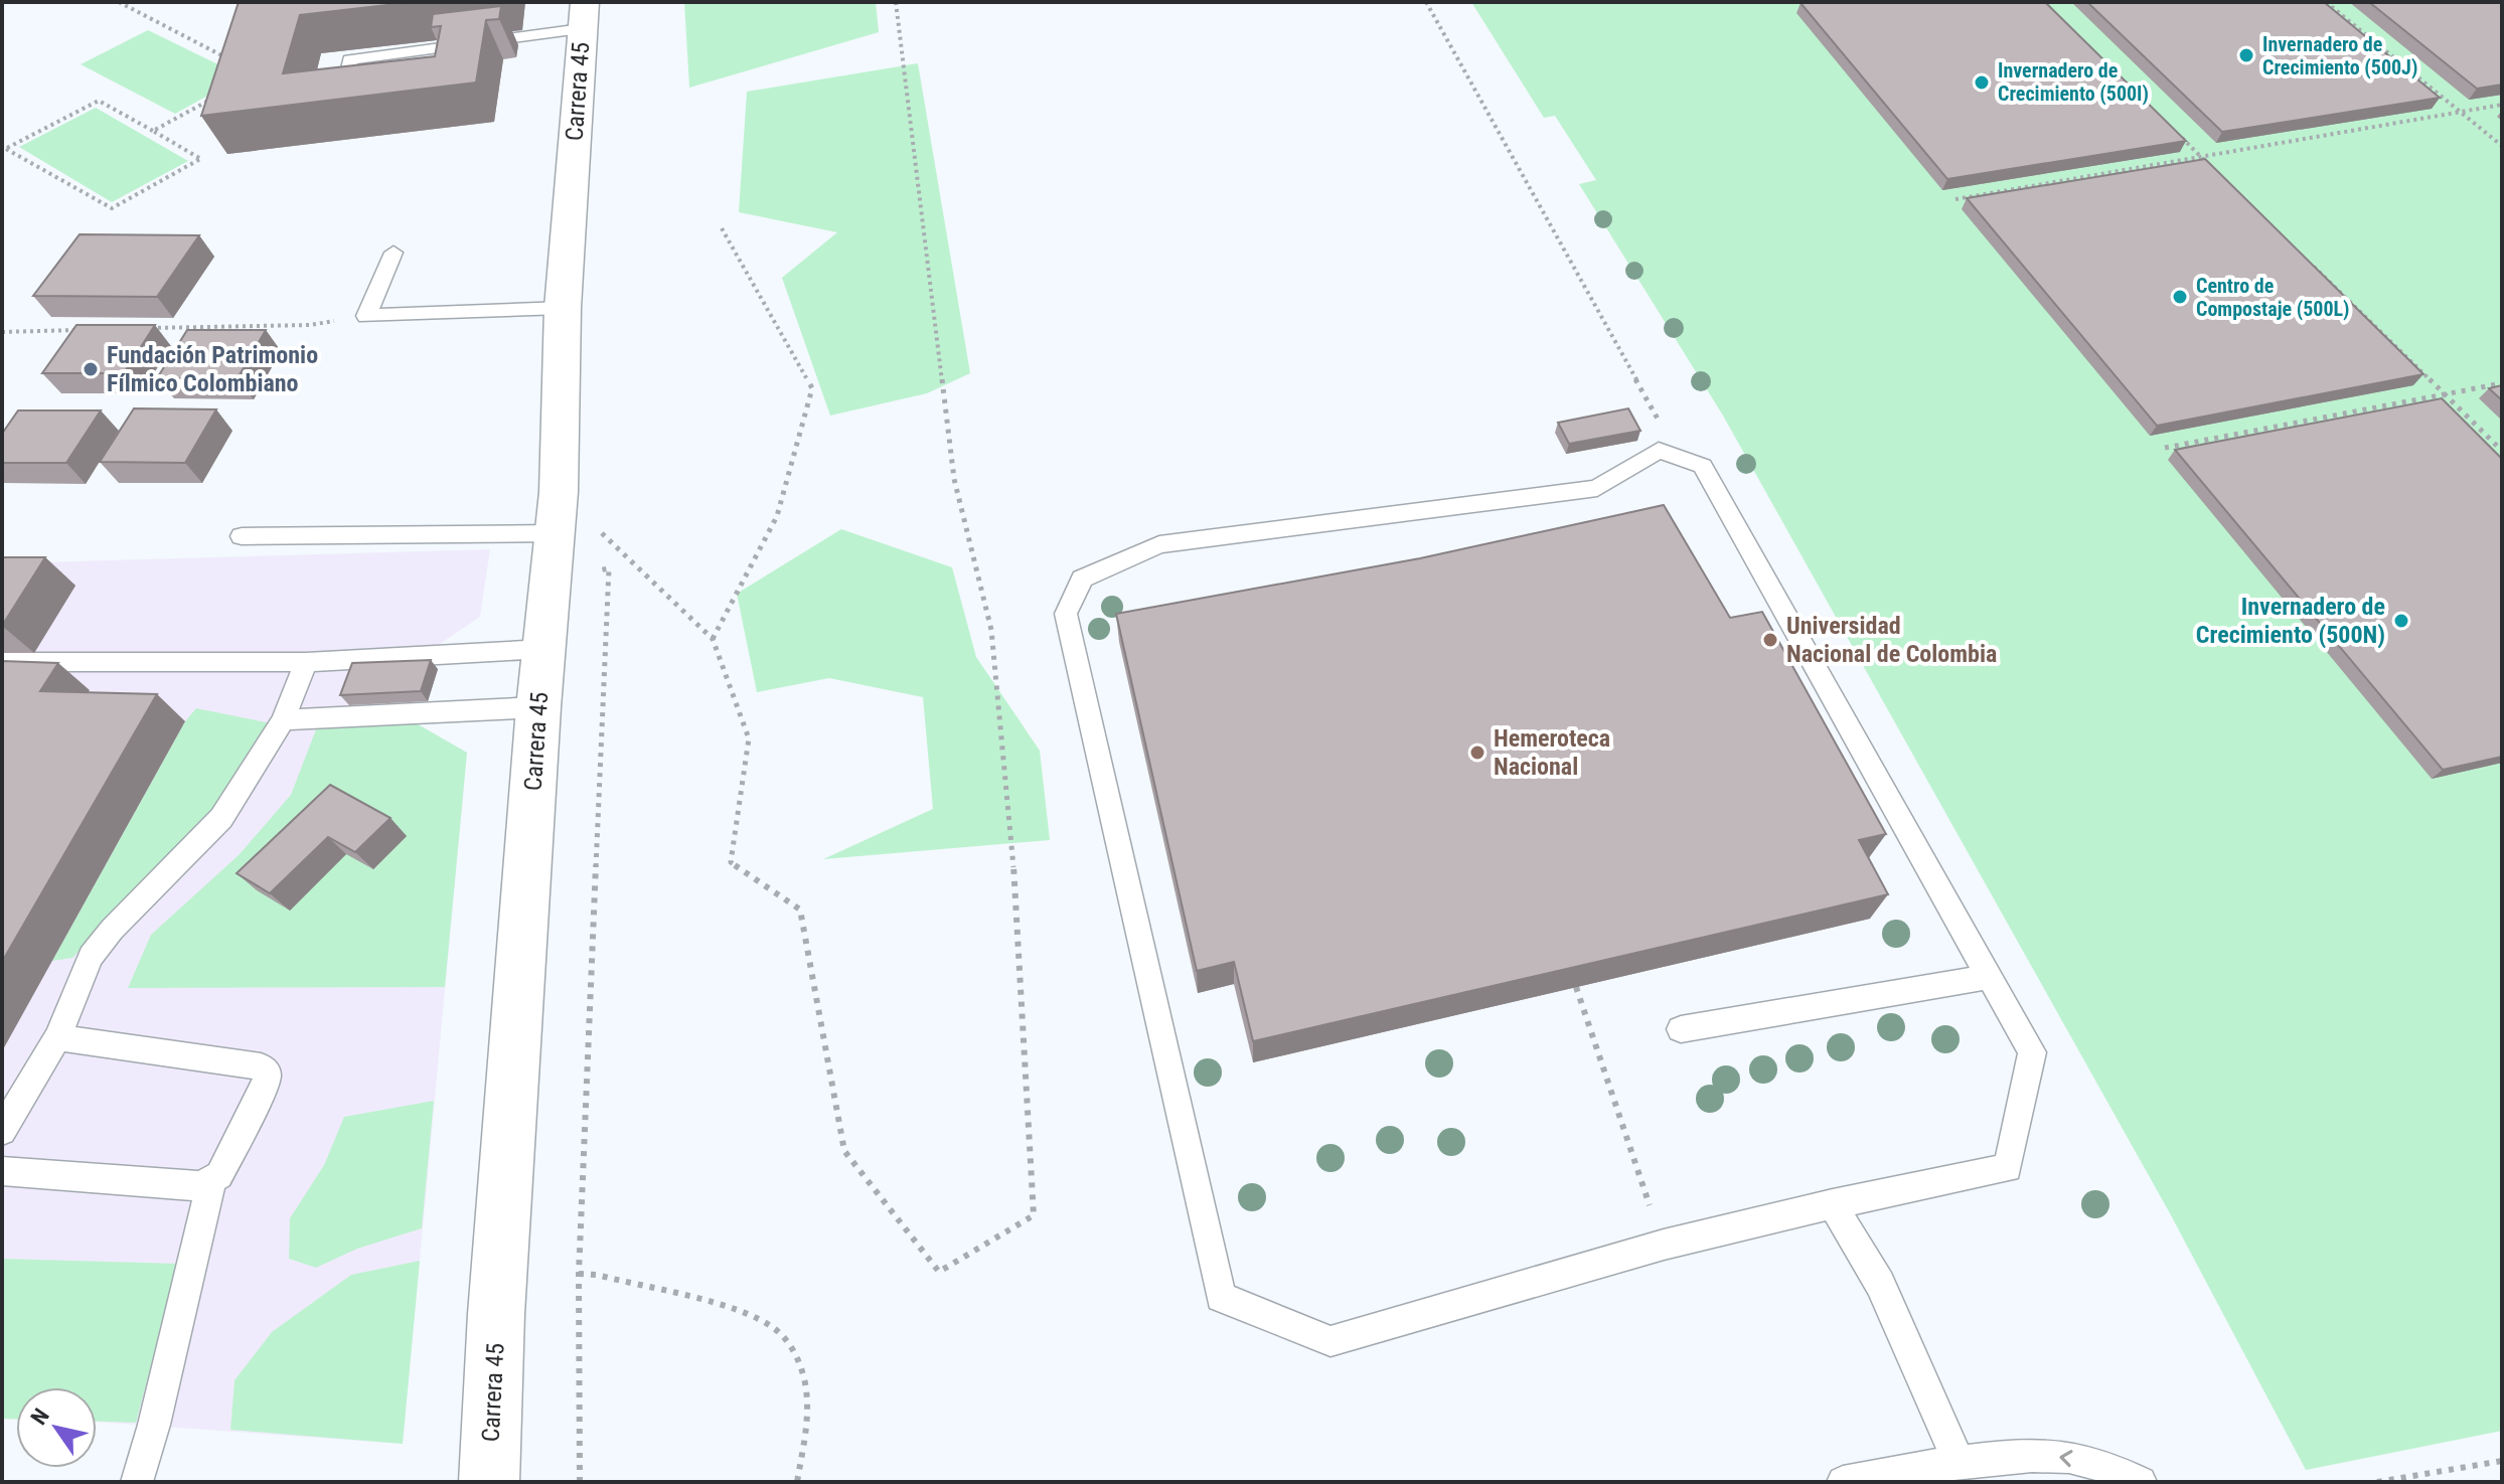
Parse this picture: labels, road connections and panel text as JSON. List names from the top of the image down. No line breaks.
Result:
{"streets":{"street":["Carrera 45"]},"places":["Invernadero de Crecimiento (500J)","Invernadero de Crecimiento (500I)","Centro de Compostaje (500L)","Fundación Patrimonio Fílmico Colombiano","Invernadero de Crecimiento (500N)","Universidad Nacional de Colombia","Hemeroteca Nacional"],"north":"top left"}
